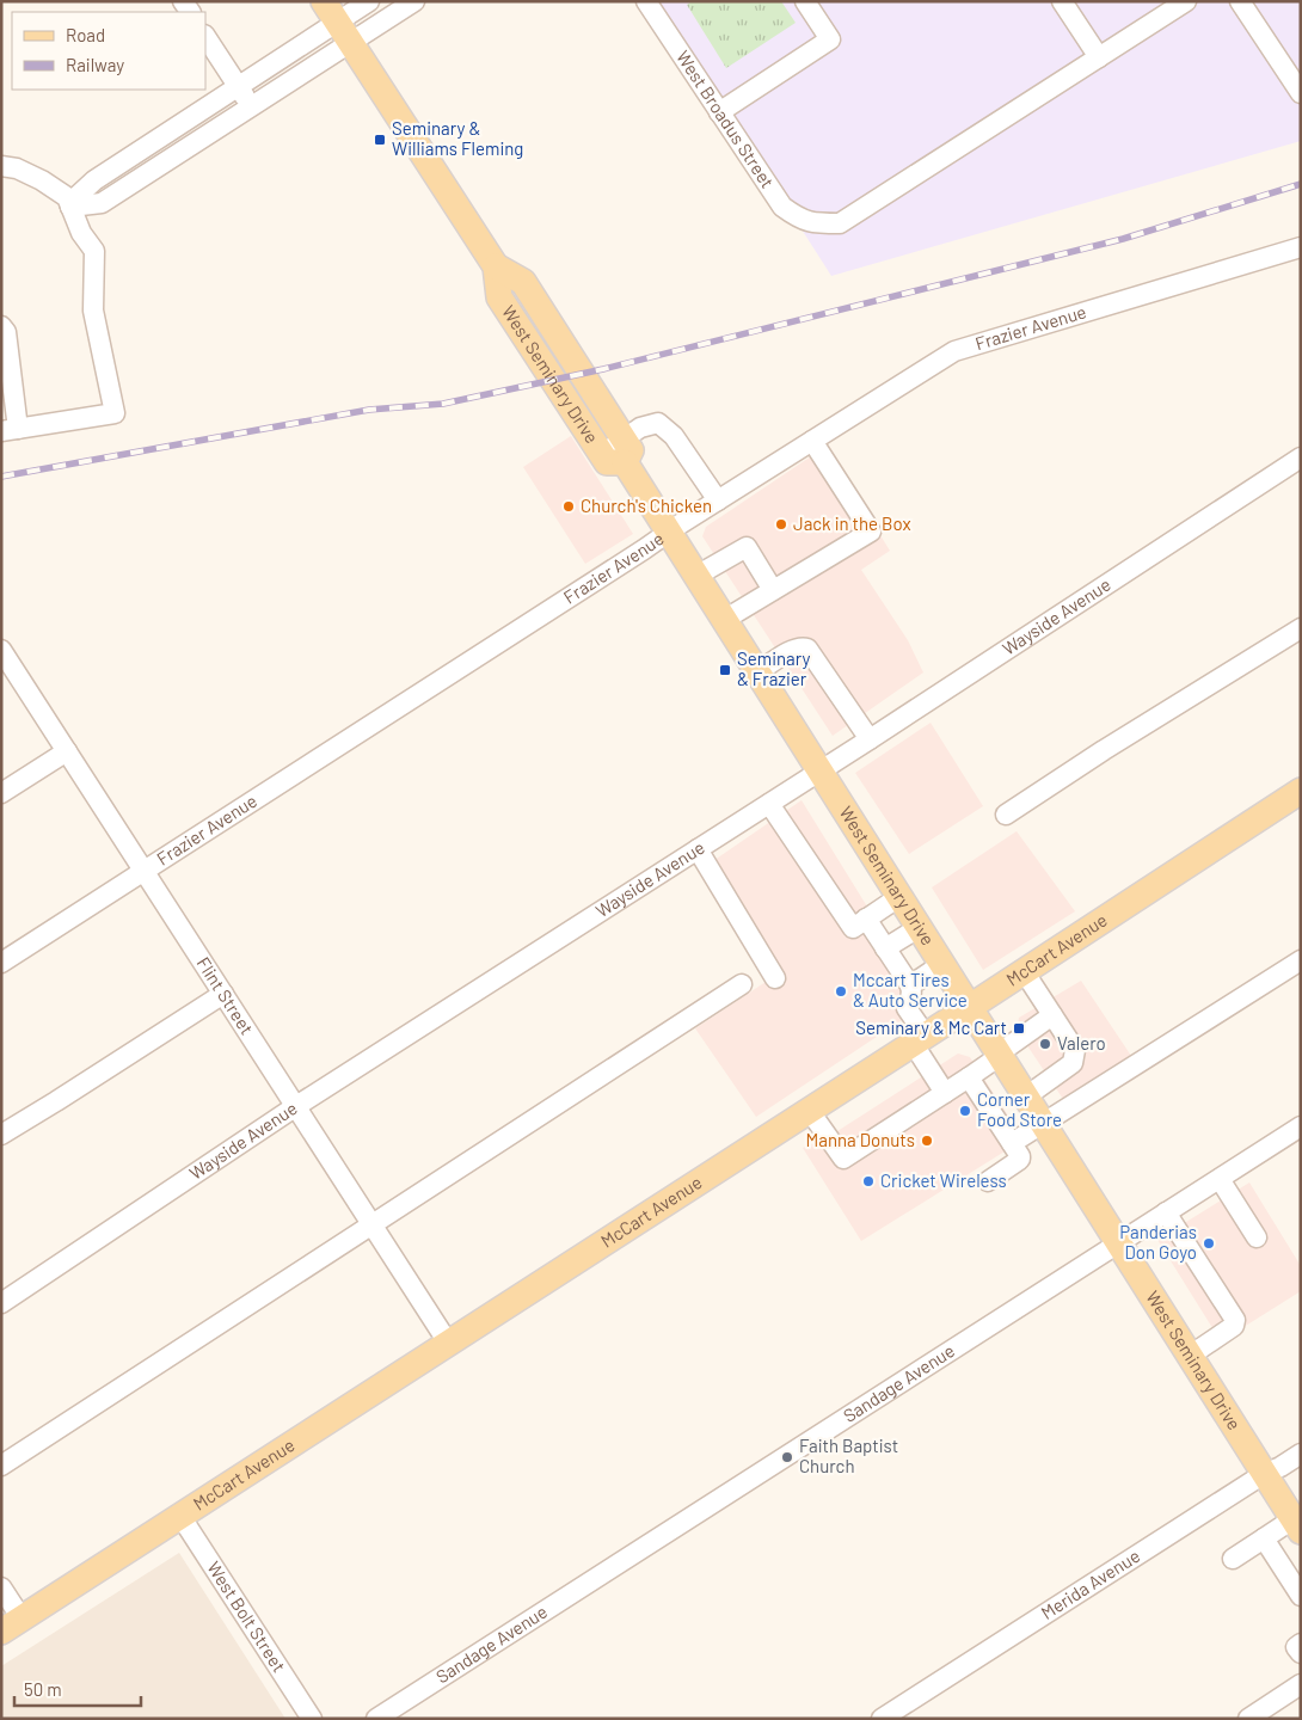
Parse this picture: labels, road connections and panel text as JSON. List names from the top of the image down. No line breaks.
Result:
{"streets":{"main road":["West Seminary Drive","McCart Avenue"],"street":["West Broadus Street","Frazier Avenue","Wayside Avenue","Flint Street","Sandage Avenue","Merida Avenue","West Bolt Street"]},"crossings":[["Frazier Avenue","West Seminary Drive"],["Frazier Avenue","Flint Street"],["West Seminary Drive","Wayside Avenue"],["West Seminary Drive","McCart Avenue"],["West Seminary Drive","Sandage Avenue"],["West Seminary Drive","Merida Avenue"],["Wayside Avenue","Flint Street"],["McCart Avenue","Flint Street"],["McCart Avenue","West Bolt Street"]],"places":{"transit":["Seminary & Williams Fleming","Seminary & Frazier","Seminary & Mc Cart"],"other":["Church's Chicken","Jack in the Box","Mccart Tires & Auto Service","Valero","Corner Food Store","Manna Donuts","Cricket Wireless","Panderias Don Goyo","Faith Baptist Church"]},"legend":["Road","Railway"],"scale_bar":"50 m"}
